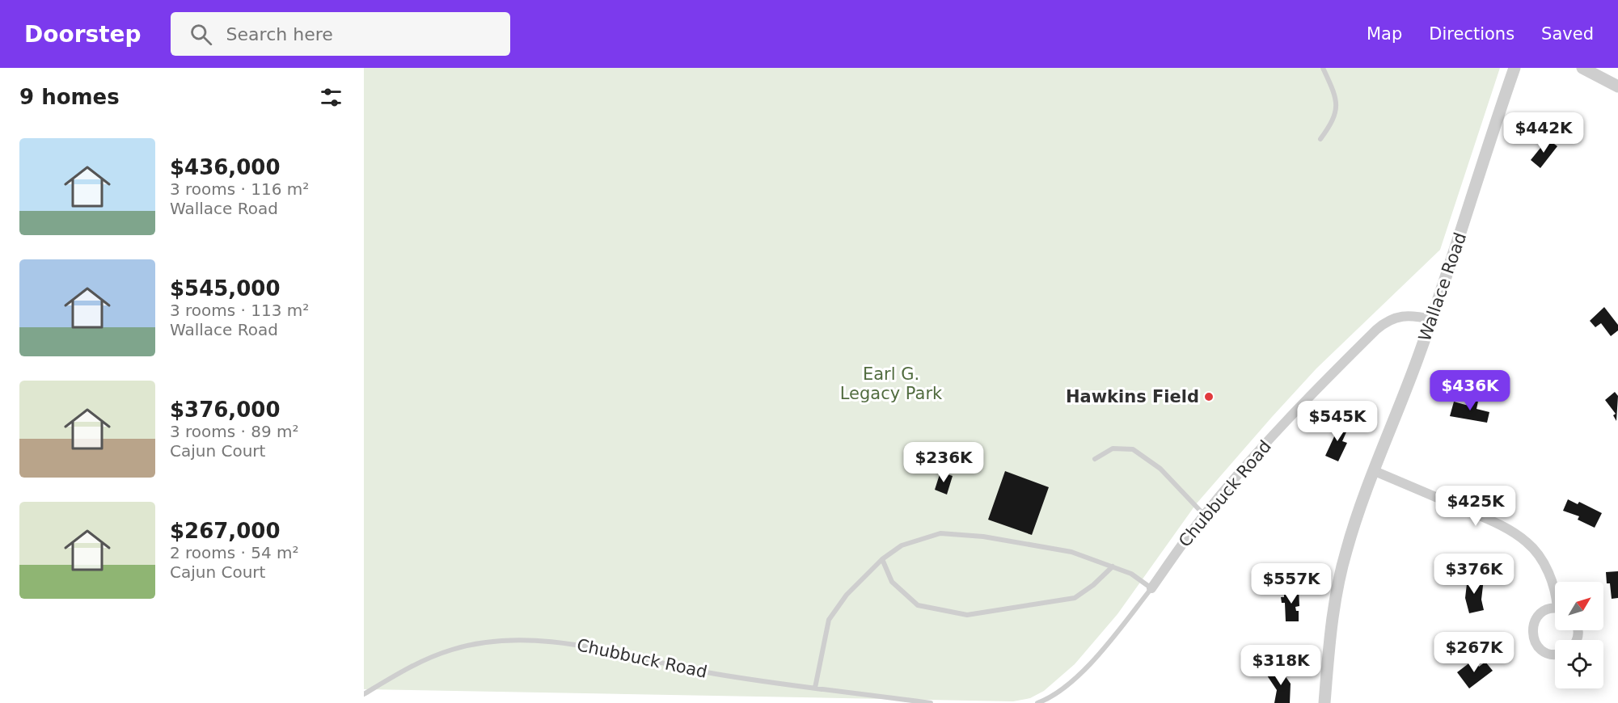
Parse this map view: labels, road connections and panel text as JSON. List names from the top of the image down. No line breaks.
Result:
{"streets":{"street":["Wallace Road","Chubbuck Road"]},"crossings":[["Wallace Road","Chubbuck Road"]],"parks":["Earl G. Legacy Park"],"places":["Hawkins Field"],"north":"top right","page":{"header":"Doorstep","search":"Search here","nav":["Map","Directions","Saved"],"heading":"9 homes","price":["$442K","$436K","$545K","$236K","$425K","$376K","$557K","$267K","$318K"],"list":[{"name":"$436,000","note":"3 rooms · 116 m² · Wallace Road"},{"name":"$545,000","note":"3 rooms · 113 m² · Wallace Road"},{"name":"$376,000","note":"3 rooms · 89 m² · Cajun Court"},{"name":"$267,000","note":"2 rooms · 54 m² · Cajun Court"}]}}
